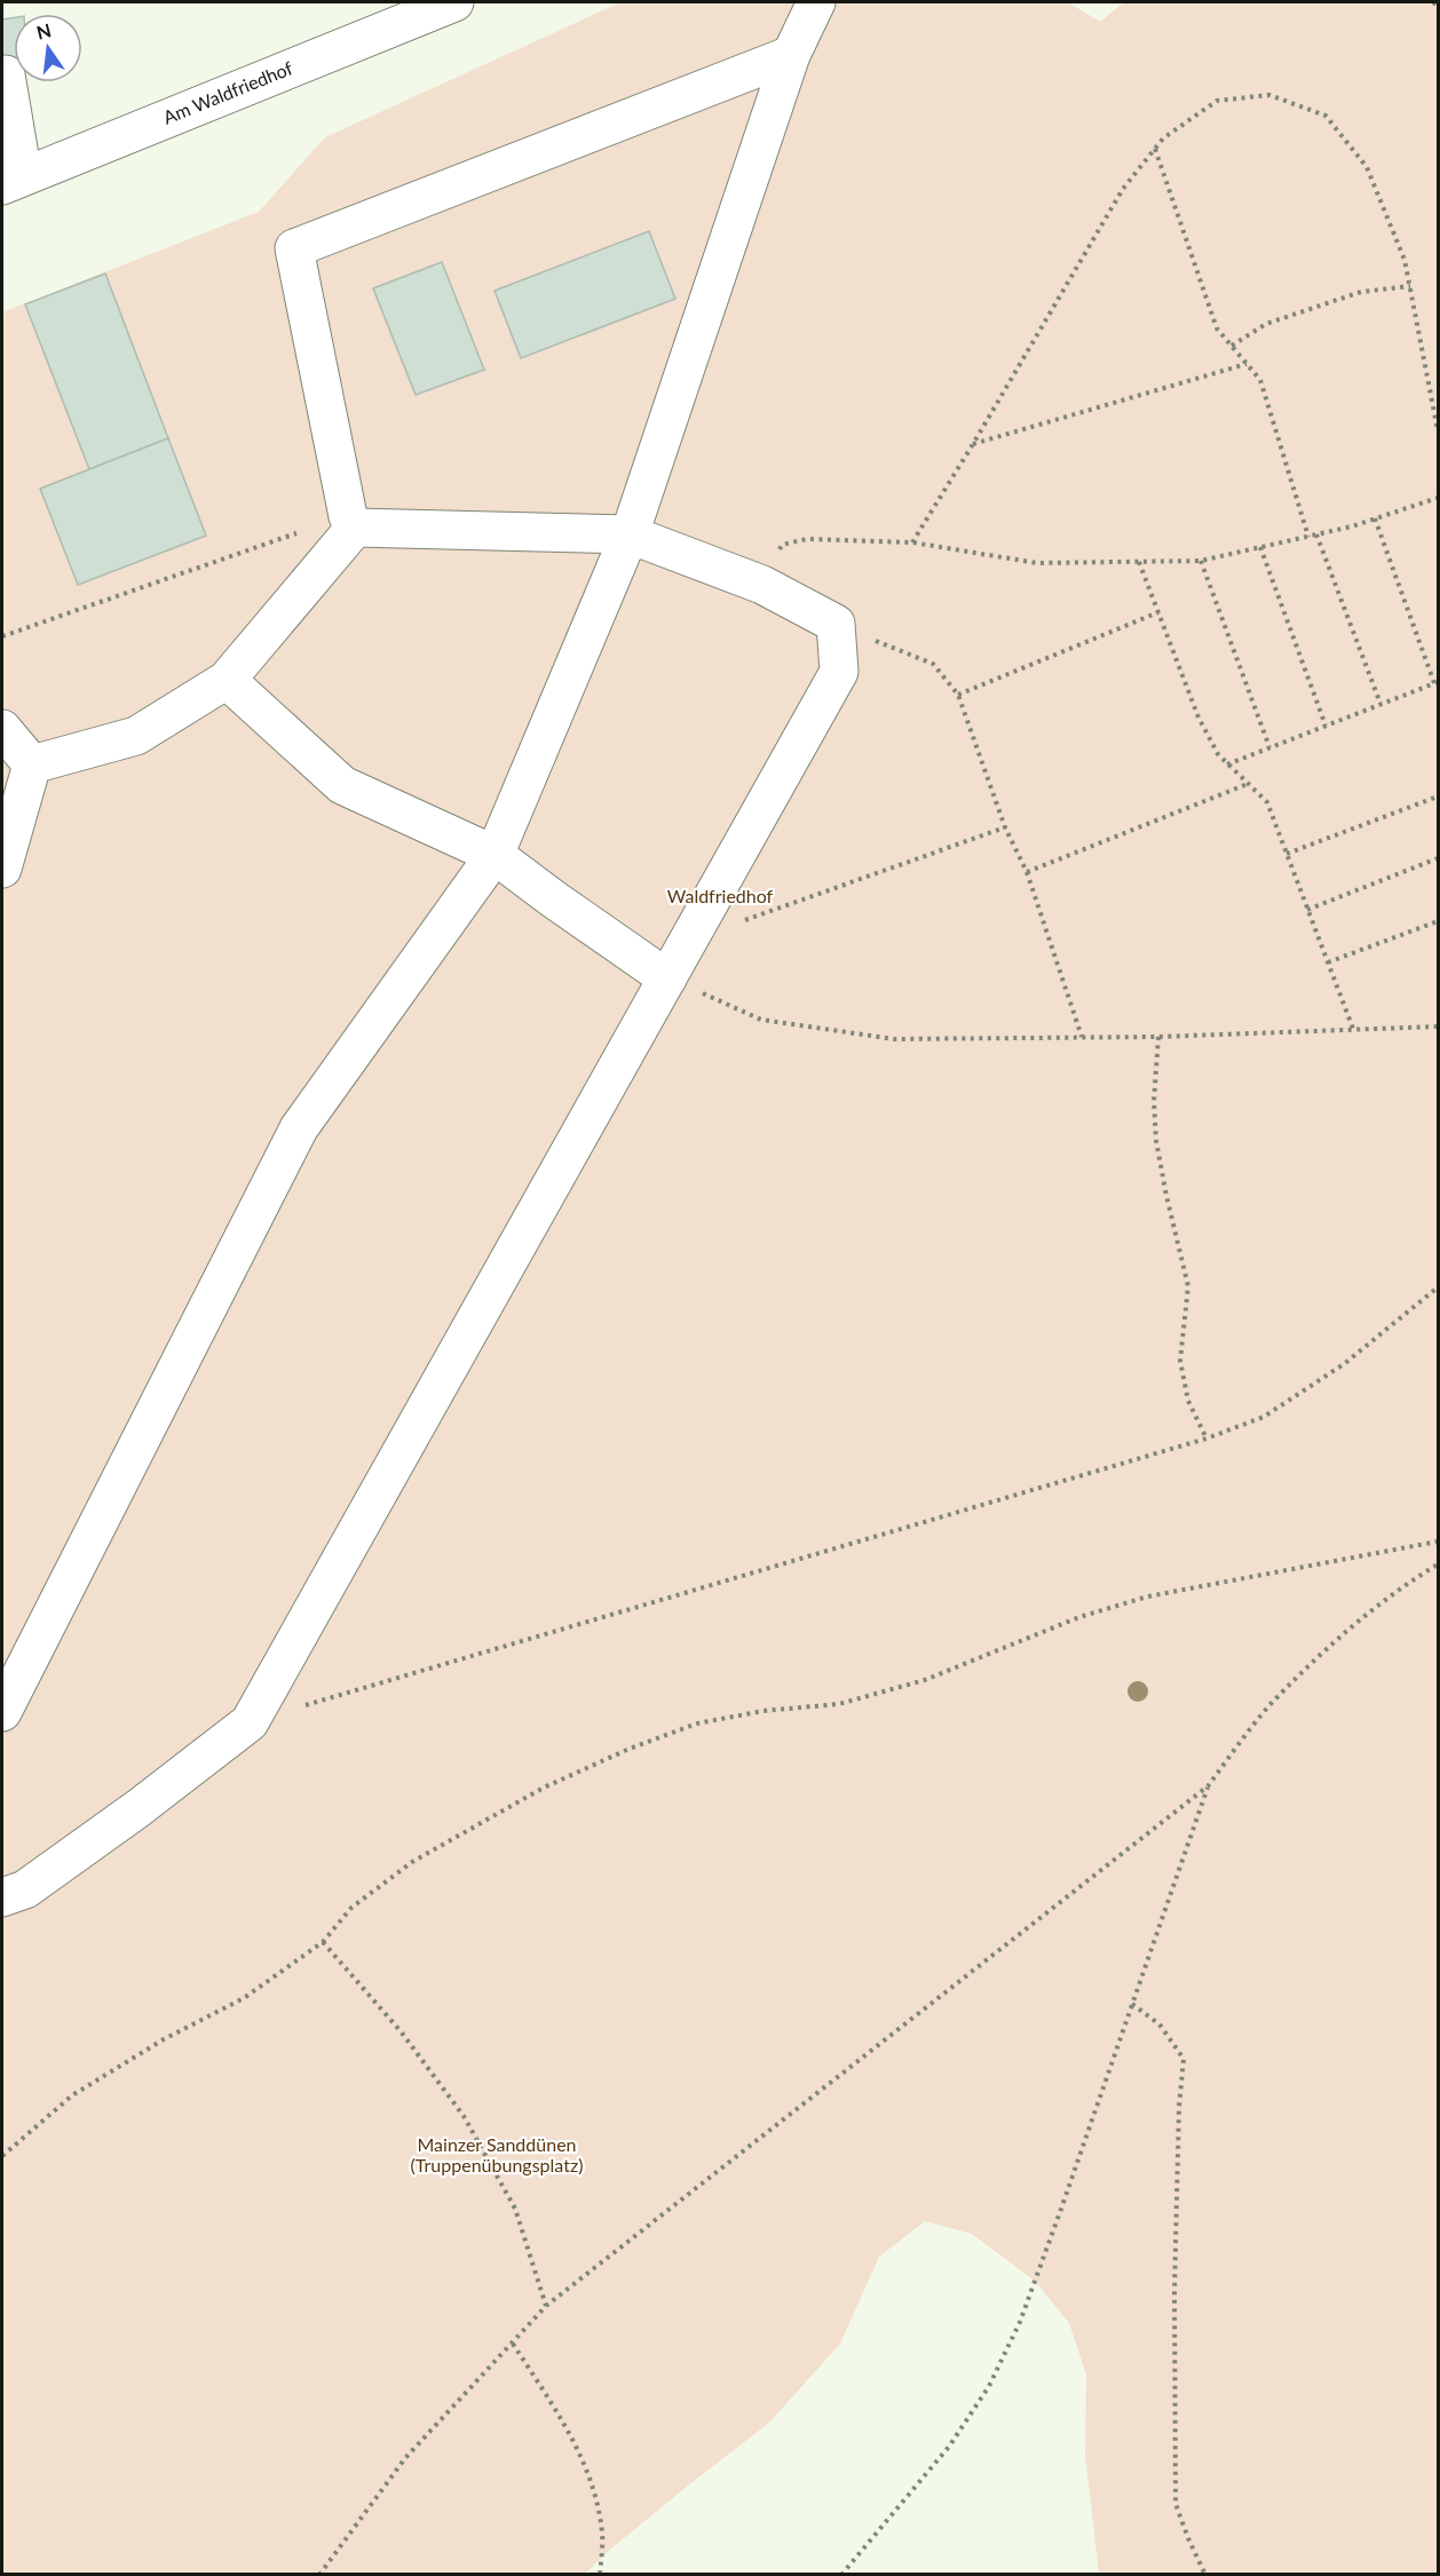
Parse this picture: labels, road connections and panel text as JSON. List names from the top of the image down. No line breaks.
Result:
{"streets":{"street":["Am Waldfriedhof"]},"parks":["Waldfriedhof","Mainzer Sanddünen (Truppenübungsplatz)"],"north":"top"}
